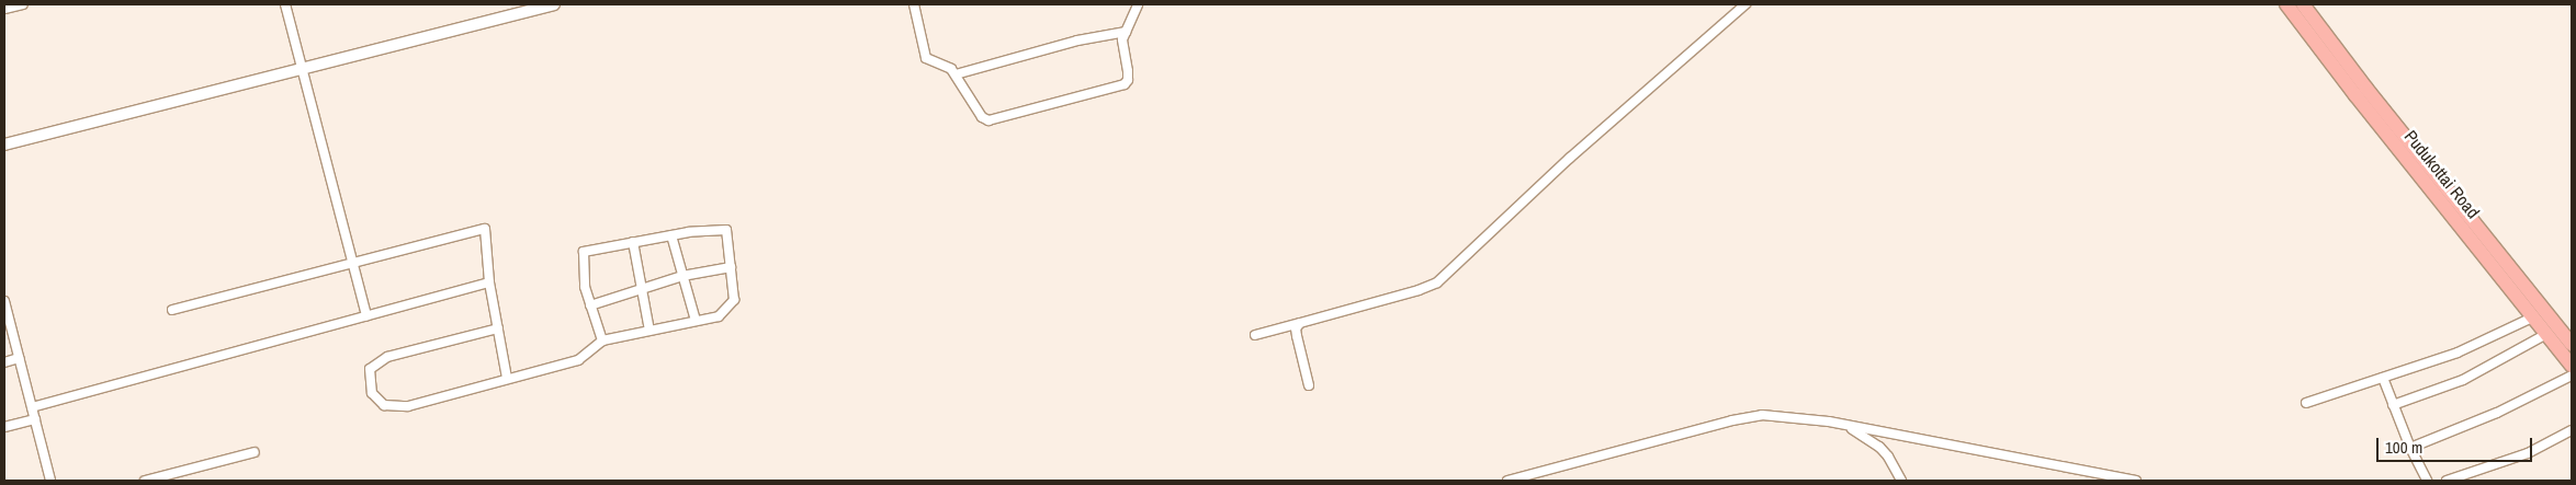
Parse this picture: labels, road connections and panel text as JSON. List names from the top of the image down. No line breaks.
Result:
{"streets":{"highway":["Pudukottai Road"]},"scale_bar":"100 m"}
